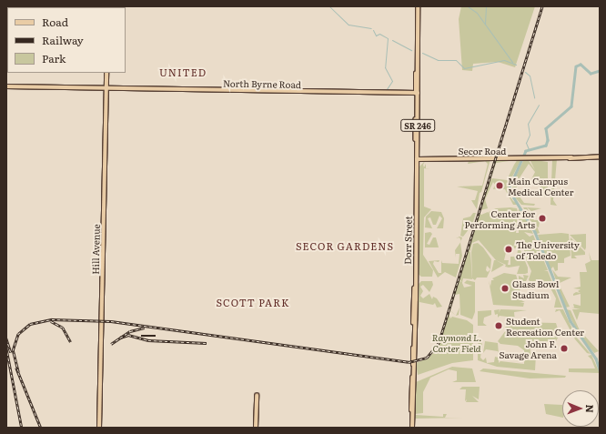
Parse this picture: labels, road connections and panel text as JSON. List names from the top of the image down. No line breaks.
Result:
{"streets":{"main road":["North Byrne Road","SR 246","Secor Road","Dorr Street","Hill Avenue"]},"crossings":[["North Byrne Road","Dorr Street"],["North Byrne Road","Hill Avenue"],["Secor Road","Dorr Street"]],"districts":["UNITED","SECOR GARDENS","SCOTT PARK"],"parks":["Raymond L. Carter Field"],"places":["Main Campus Medical Center","Center for Performing Arts","The University of Toledo","Glass Bowl Stadium","Student Recreation Center","John F. Savage Arena"],"legend":["Road","Railway","Park"],"north":"right"}
